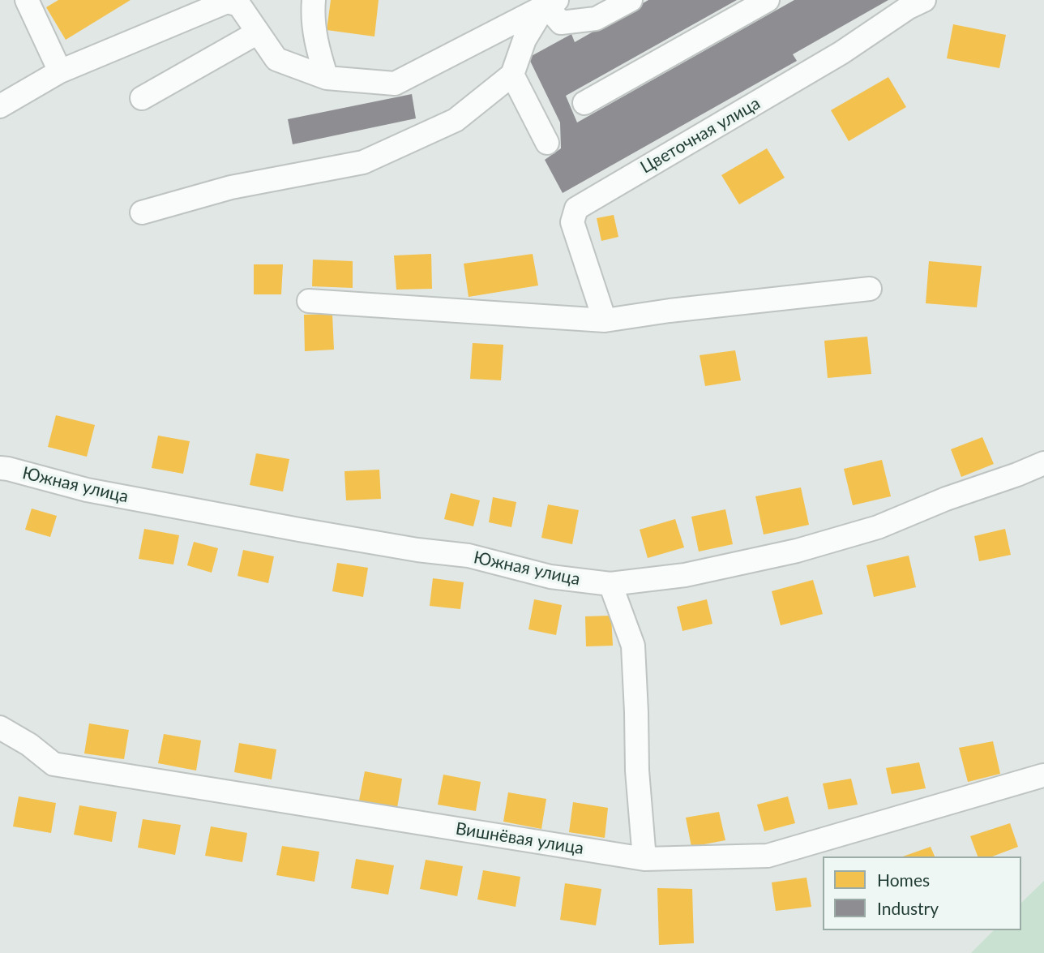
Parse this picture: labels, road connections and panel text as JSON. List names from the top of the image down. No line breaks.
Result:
{"streets":{"street":["Цветочная улица","Южная улица","Вишнёвая улица"]},"legend":["Homes","Industry"]}
